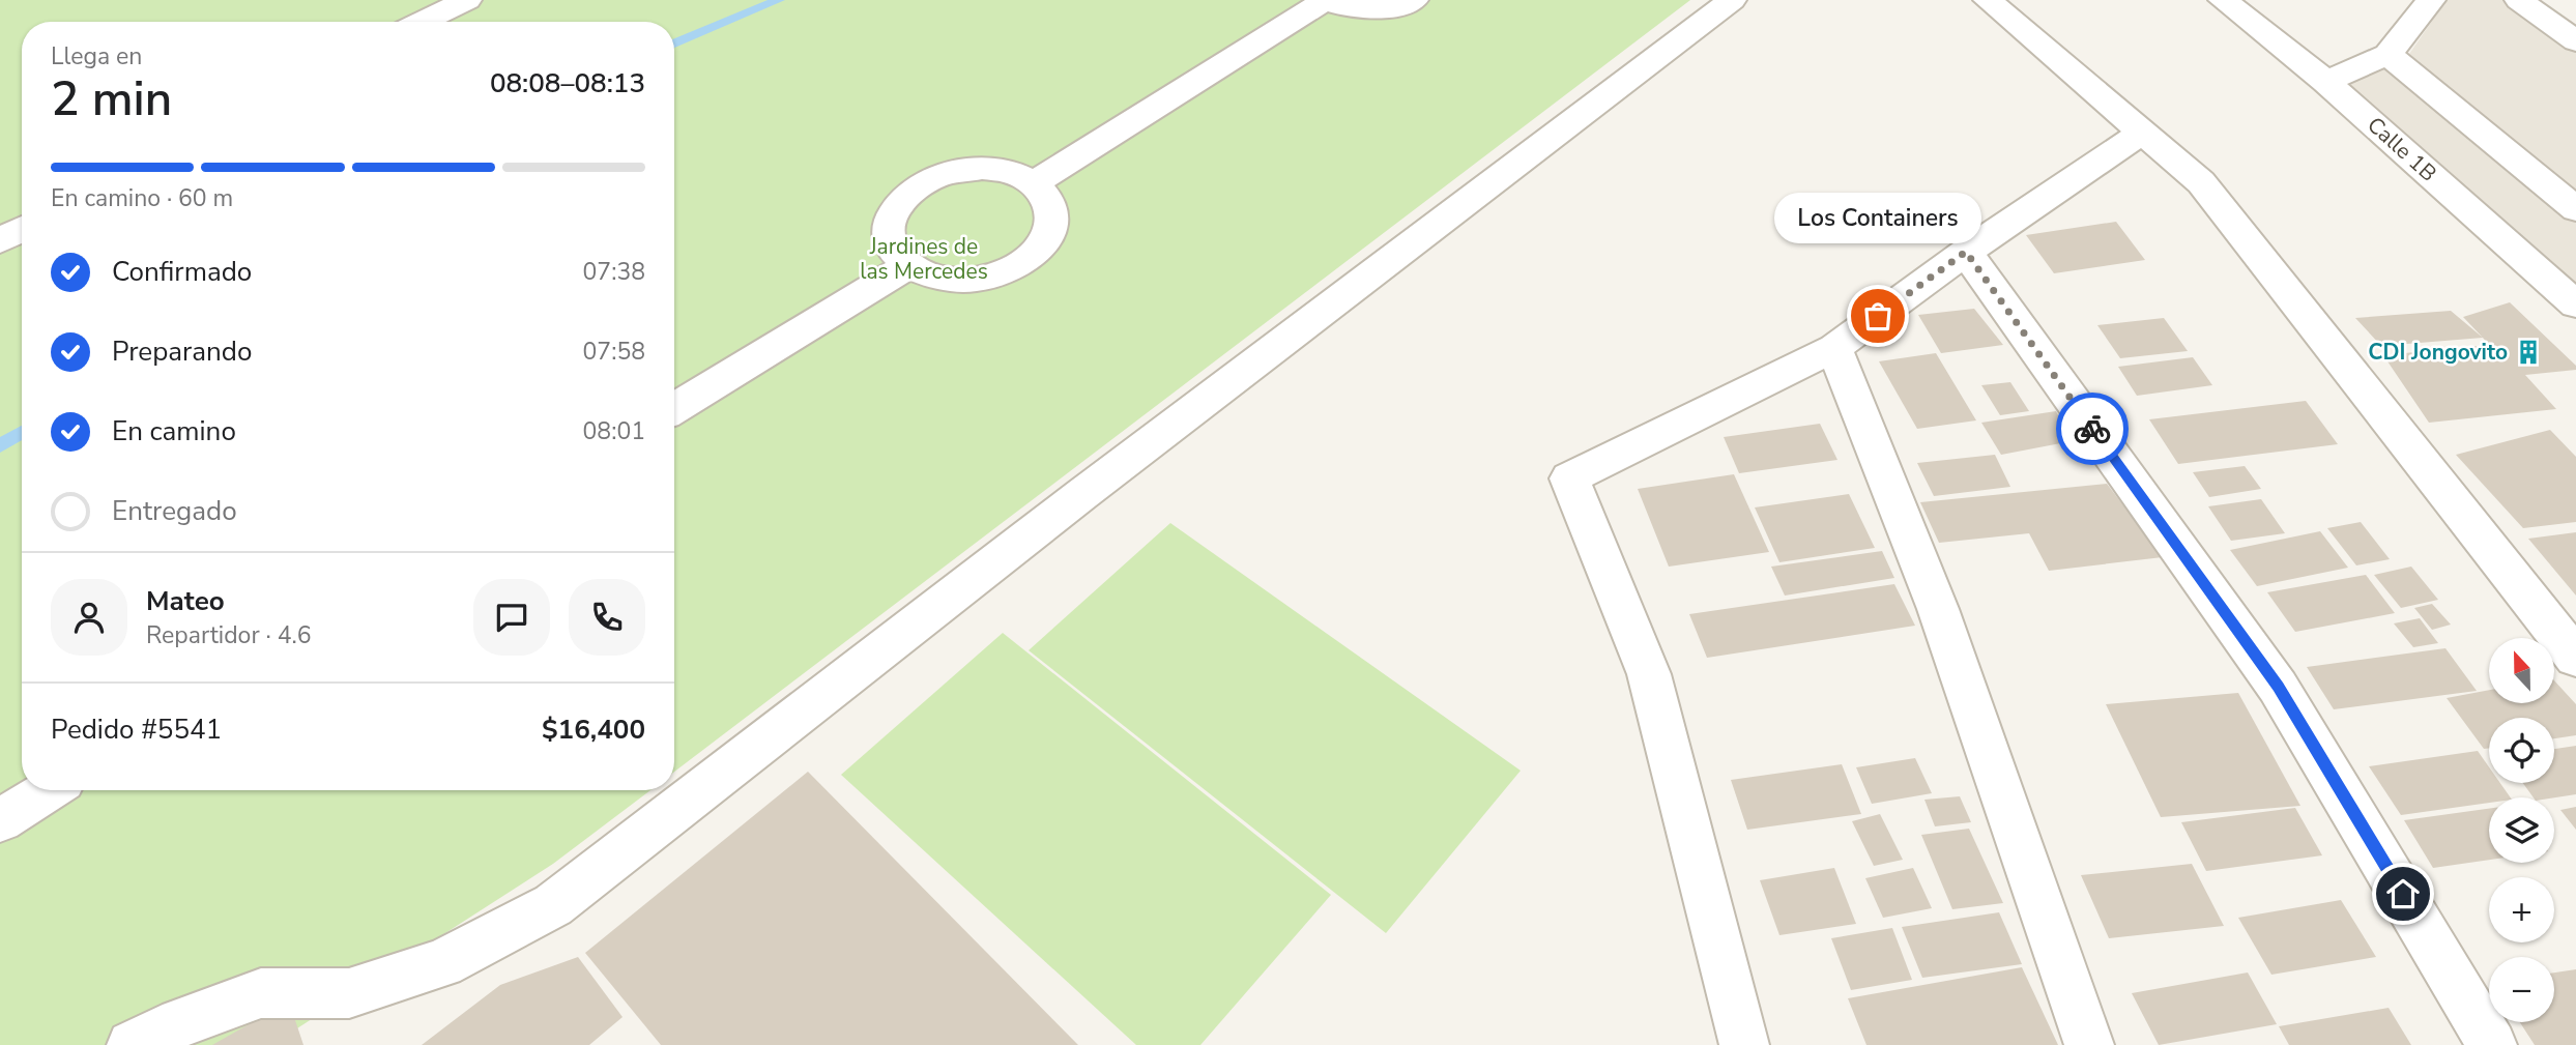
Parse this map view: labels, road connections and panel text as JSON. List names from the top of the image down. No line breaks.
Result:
{"streets":{"street":["Calle 1B"]},"parks":["Jardines de las Mercedes"],"places":{"other":["Los Containers"],"building":["CDI Jongovito"]},"north":"top","page":{"heading":["2 min","Llega en","08:08–08:13"],"panel":["Mateo","Repartidor · 4.6","Pedido #5541","$16,400"],"bar":"En camino · 60 m","bubble":"Los Containers","list":[["Confirmado","07:38"],["Preparando","07:58"],["En camino","08:01"],"Entregado"],"map_buttons":["+","−"]}}
